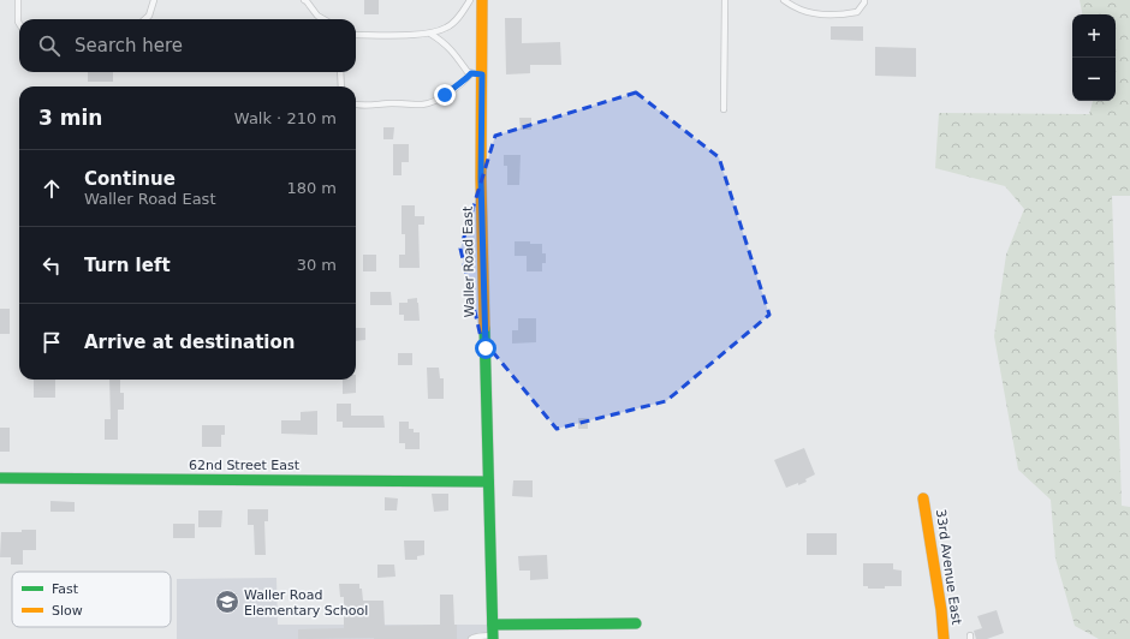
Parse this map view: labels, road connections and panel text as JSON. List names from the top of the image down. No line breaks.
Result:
{"streets":{"street":["Waller Road East","62nd Street East","33rd Avenue East"]},"crossings":[["Waller Road East","62nd Street East"]],"places":{"school or university":["Waller Road Elementary School"]},"legend":["Fast","Slow"],"page":{"map_buttons":["+","−"],"search":"Search here","heading":["3 min","Walk · 210 m"],"list":[["Continue","Waller Road East","180 m"],["Turn left","30 m"],"Arrive at destination"]}}
